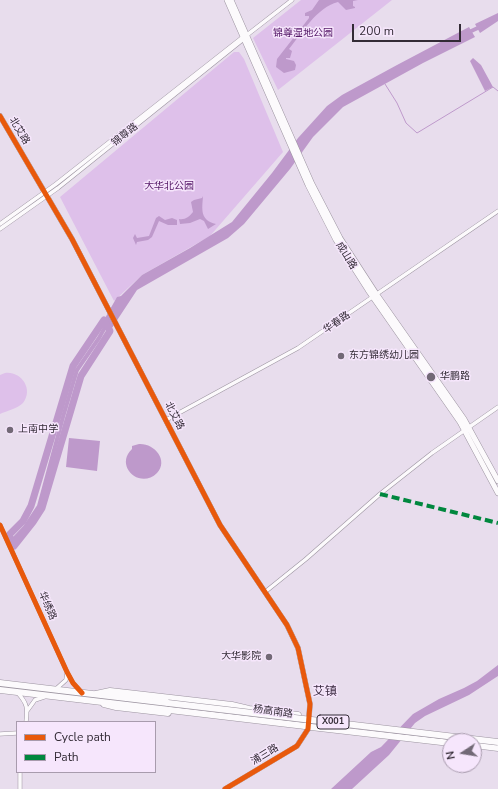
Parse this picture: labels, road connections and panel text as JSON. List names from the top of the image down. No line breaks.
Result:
{"streets":{"main road":["成山路","杨高南路","X001"],"street":["北艾路","锦尊路","华春路","华绣路","浦三路"]},"crossings":[["北艾路","锦尊路"],["北艾路","华春路"],["北艾路","杨高南路"],["北艾路","浦三路"],["锦尊路","成山路"],["成山路","华春路"],["华绣路","杨高南路"],["杨高南路","浦三路"]],"districts":["艾镇"],"parks":["锦尊湿地公园","大华北公园"],"places":["东方锦绣幼儿园","华鹏路","上南中学","大华影院"],"legend":["Cycle path","Path"],"scale_bar":"200 m","north":"left"}
